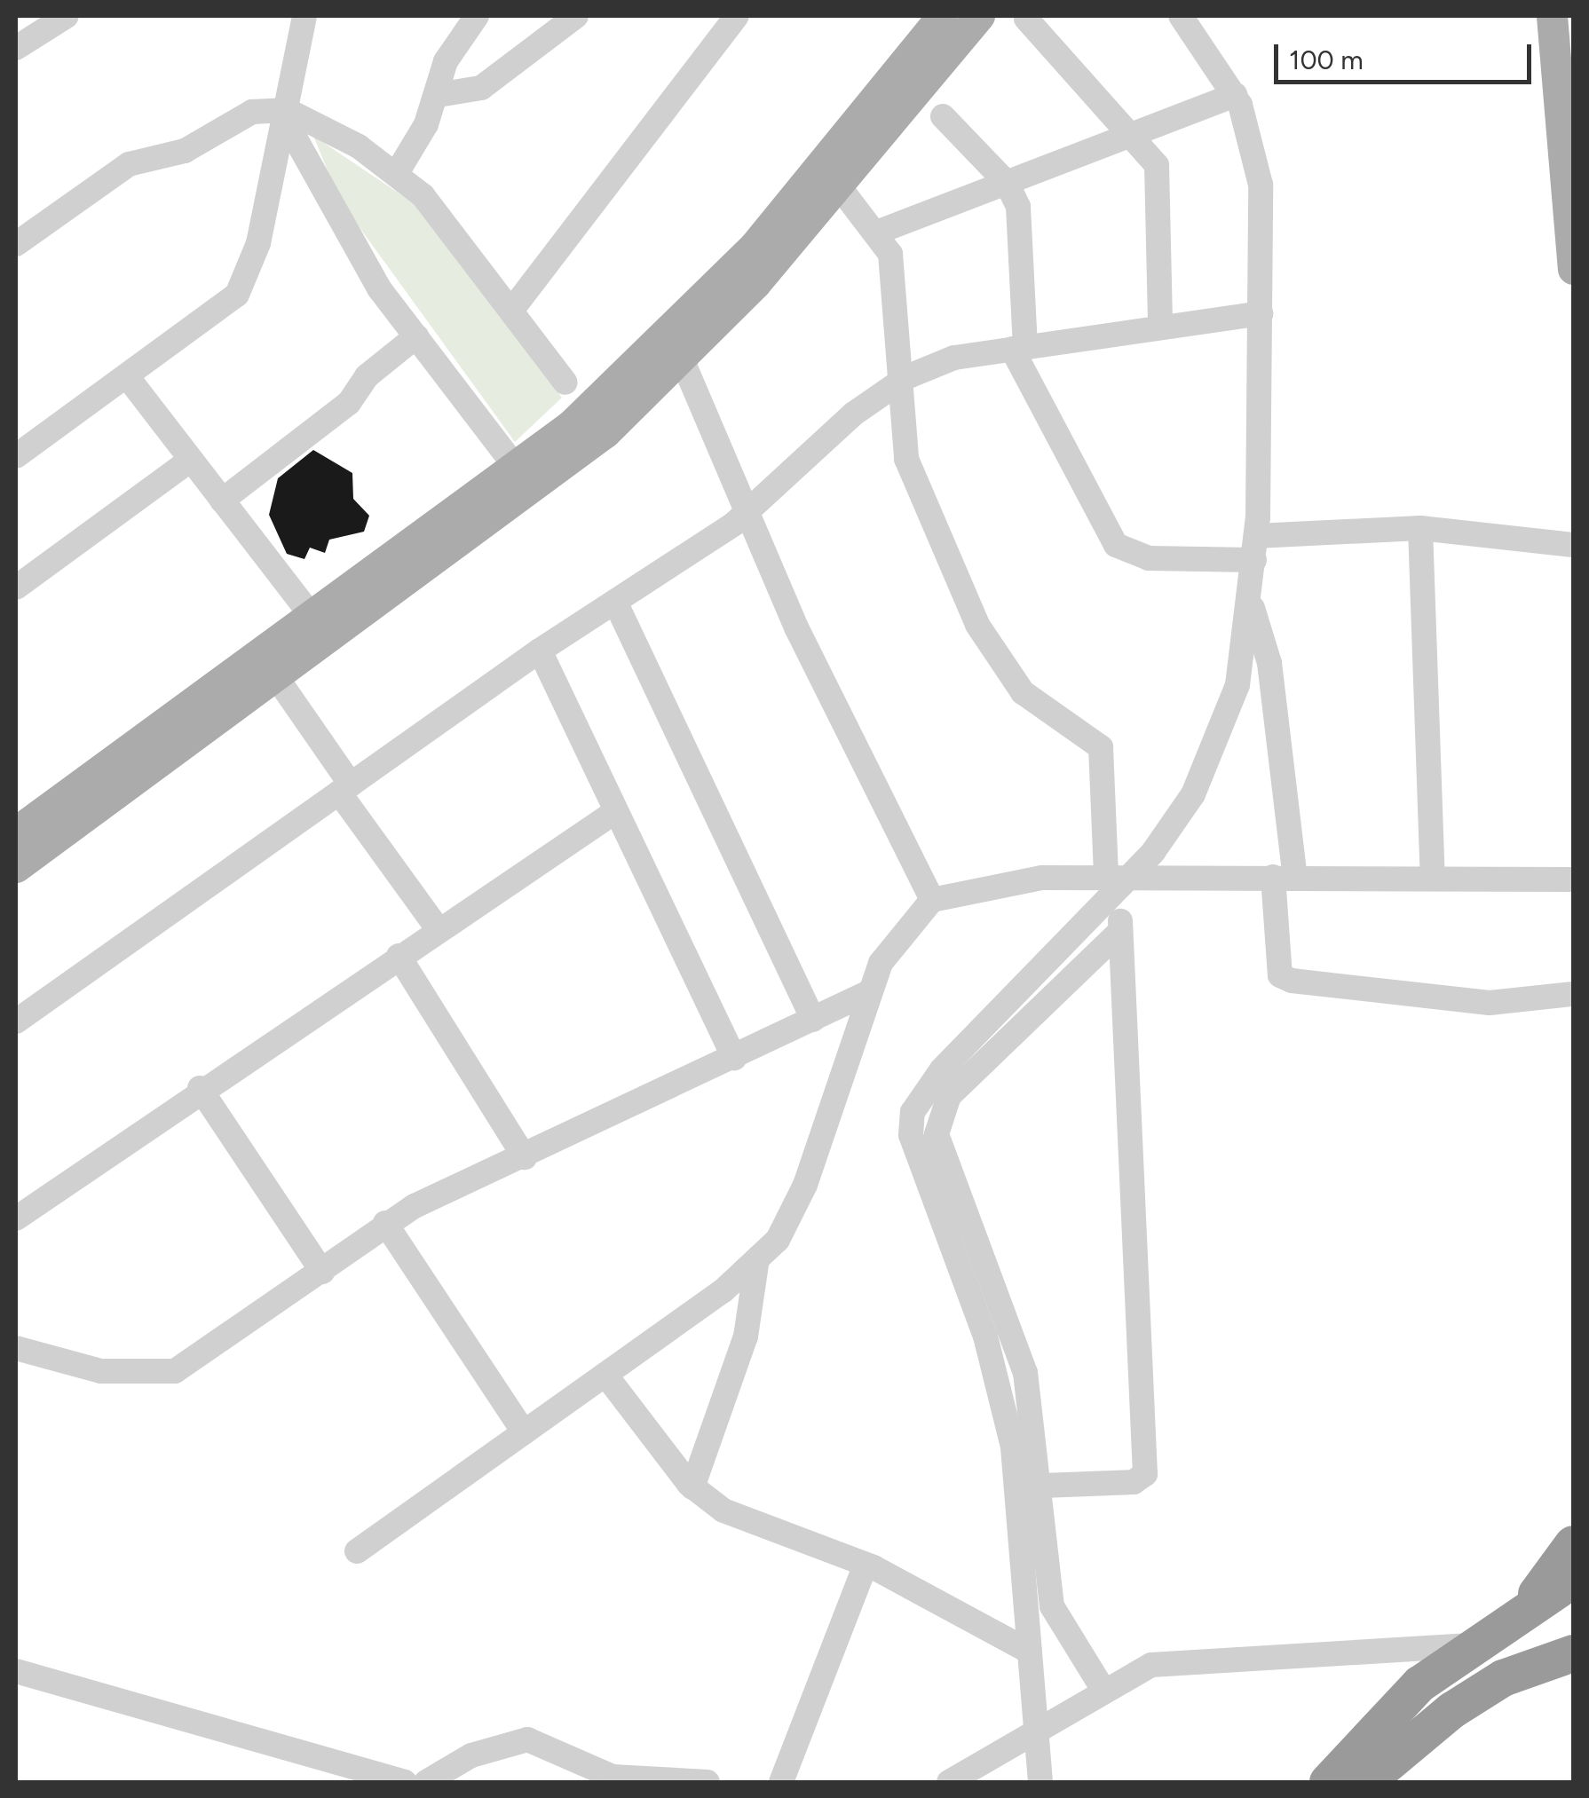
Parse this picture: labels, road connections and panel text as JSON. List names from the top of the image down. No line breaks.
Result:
{"scale_bar":"100 m"}
